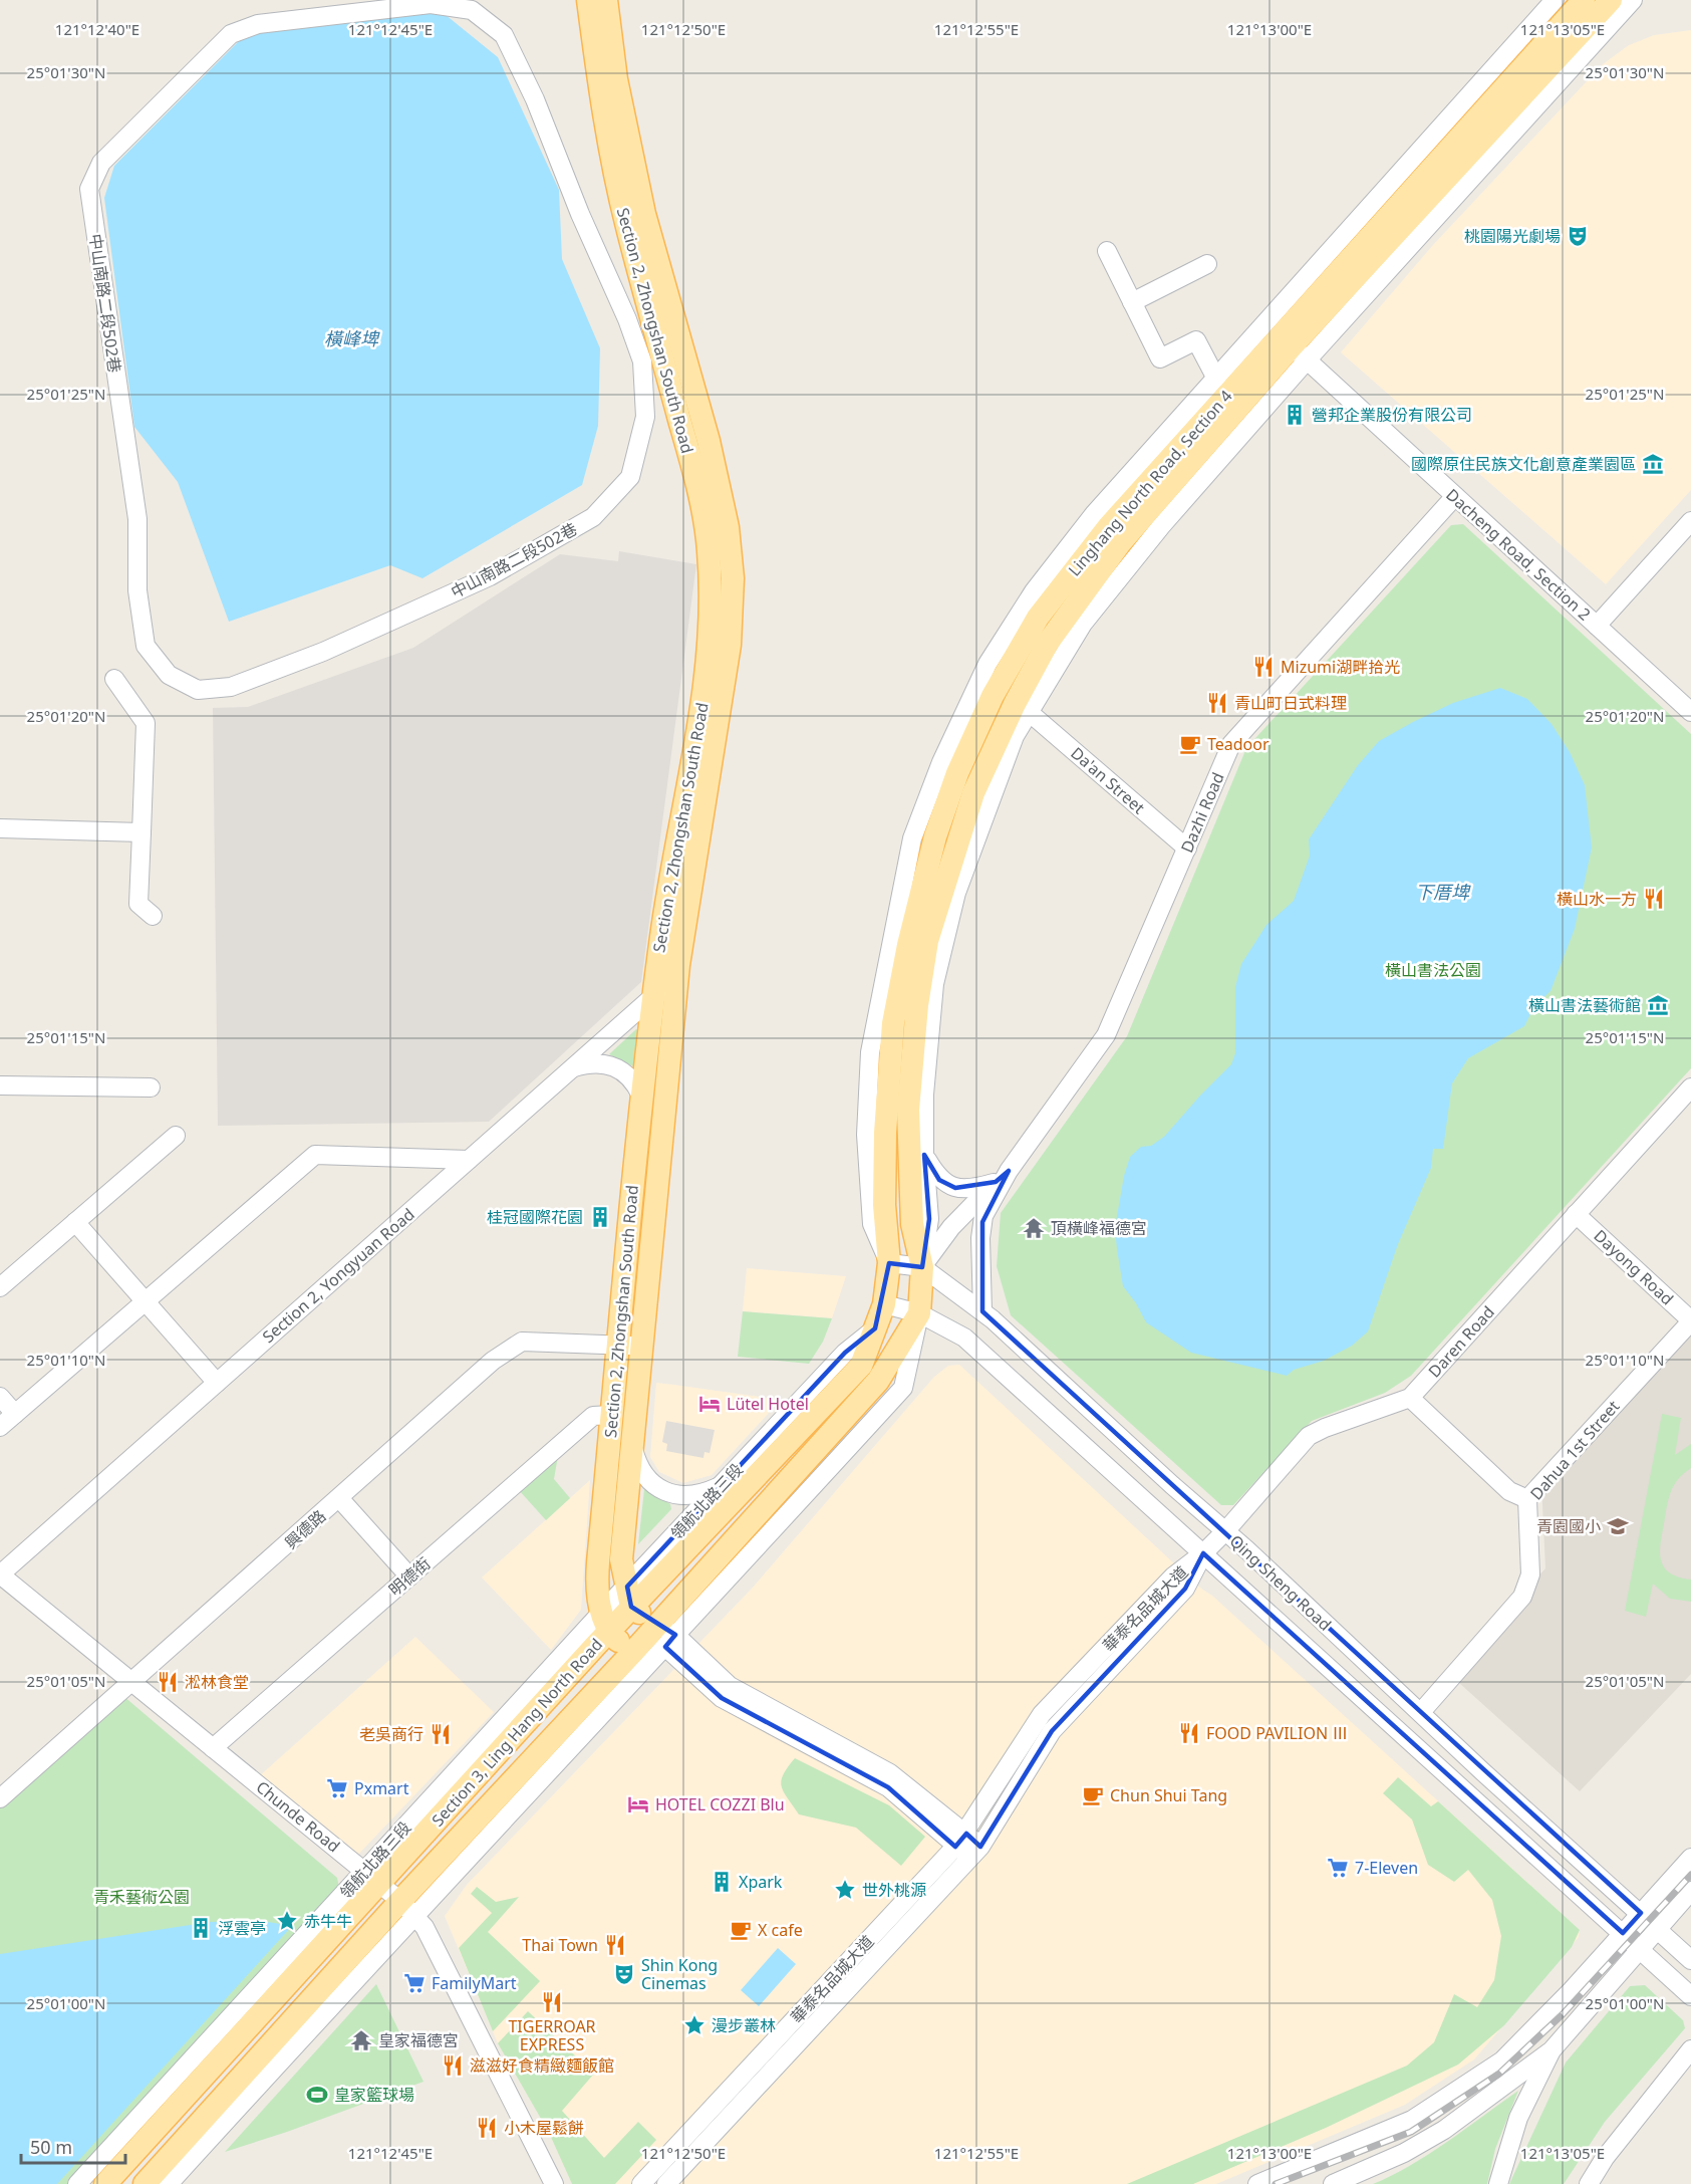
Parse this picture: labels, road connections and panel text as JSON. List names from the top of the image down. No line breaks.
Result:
{"streets":{"main road":["Section 2, Zhongshan South Road","Linghang North Road, Section 4","Section 3, Ling Hang North Road"],"street":["中山南路二段502巷","Dacheng Road, Section 2","Da'an Street","Dazhi Road","Dayong Road","Section 2, Yongyuan Road","Daren Road","Dahua 1st Street","領航北路三段","興德路","明德街","Qing Sheng Road","華泰名品城大道","Chunde Road"]},"crossings":[["Section 2, Zhongshan South Road","Section 2, Yongyuan Road"],["Section 2, Zhongshan South Road","領航北路三段"],["Section 2, Zhongshan South Road","興德路"],["Section 2, Zhongshan South Road","明德街"],["Section 2, Zhongshan South Road","Section 3, Ling Hang North Road"],["Linghang North Road, Section 4","Dacheng Road, Section 2"],["Linghang North Road, Section 4","Da'an Street"],["Linghang North Road, Section 4","Dazhi Road"],["Linghang North Road, Section 4","Qing Sheng Road"],["Linghang North Road, Section 4","Section 3, Ling Hang North Road"],["Dacheng Road, Section 2","Dazhi Road"],["Da'an Street","Dazhi Road"],["Dazhi Road","Qing Sheng Road"],["Dayong Road","Daren Road"],["Dayong Road","Dahua 1st Street"],["Section 2, Yongyuan Road","Chunde Road"],["Daren Road","Qing Sheng Road"],["Daren Road","華泰名品城大道"],["Dahua 1st Street","Qing Sheng Road"],["領航北路三段","Section 3, Ling Hang North Road"],["領航北路三段","Chunde Road"],["興德路","Chunde Road"],["明德街","Chunde Road"],["Qing Sheng Road","華泰名品城大道"],["Qing Sheng Road","Section 3, Ling Hang North Road"],["Section 3, Ling Hang North Road","Chunde Road"]],"water":["橫峰埤","下厝埤"],"parks":["橫山書法公園","青禾藝術公園"],"places":{"theatre":["桃園陽光劇場","Shin Kong Cinemas"],"building":["營邦企業股份有限公司","桂冠國際花園","Xpark","浮雲亭"],"museum":["國際原住民族文化創意產業園區","橫山書法藝術館"],"restaurant":["Mizumi湖畔拾光","青山町日式料理","橫山水一方","淞林食堂","FOOD PAVILION Ⅲ","老吳商行","Thai Town","TIGERROAR EXPRESS","滋滋好食精緻麵飯館","小木屋鬆餅"],"cafe":["Teadoor","Chun Shui Tang","X cafe"],"temple":["頂橫峰福德宮","皇家福德宮"],"hotel":["Lütel Hotel","HOTEL COZZI Blu"],"school or university":["青園國小"],"supermarket":["Pxmart","7-Eleven","FamilyMart"],"place":["世外桃源","赤牛牛","漫步叢林"],"sports":["皇家籃球場"]},"scale_bar":"50 m","coordinates":["121°12'40\"E","121°12'45\"E","121°12'50\"E","121°12'55\"E","121°13'00\"E","121°13'05\"E","25°01'30\"N","25°01'25\"N","25°01'20\"N","25°01'15\"N","25°01'10\"N","25°01'05\"N","25°01'00\"N"]}
